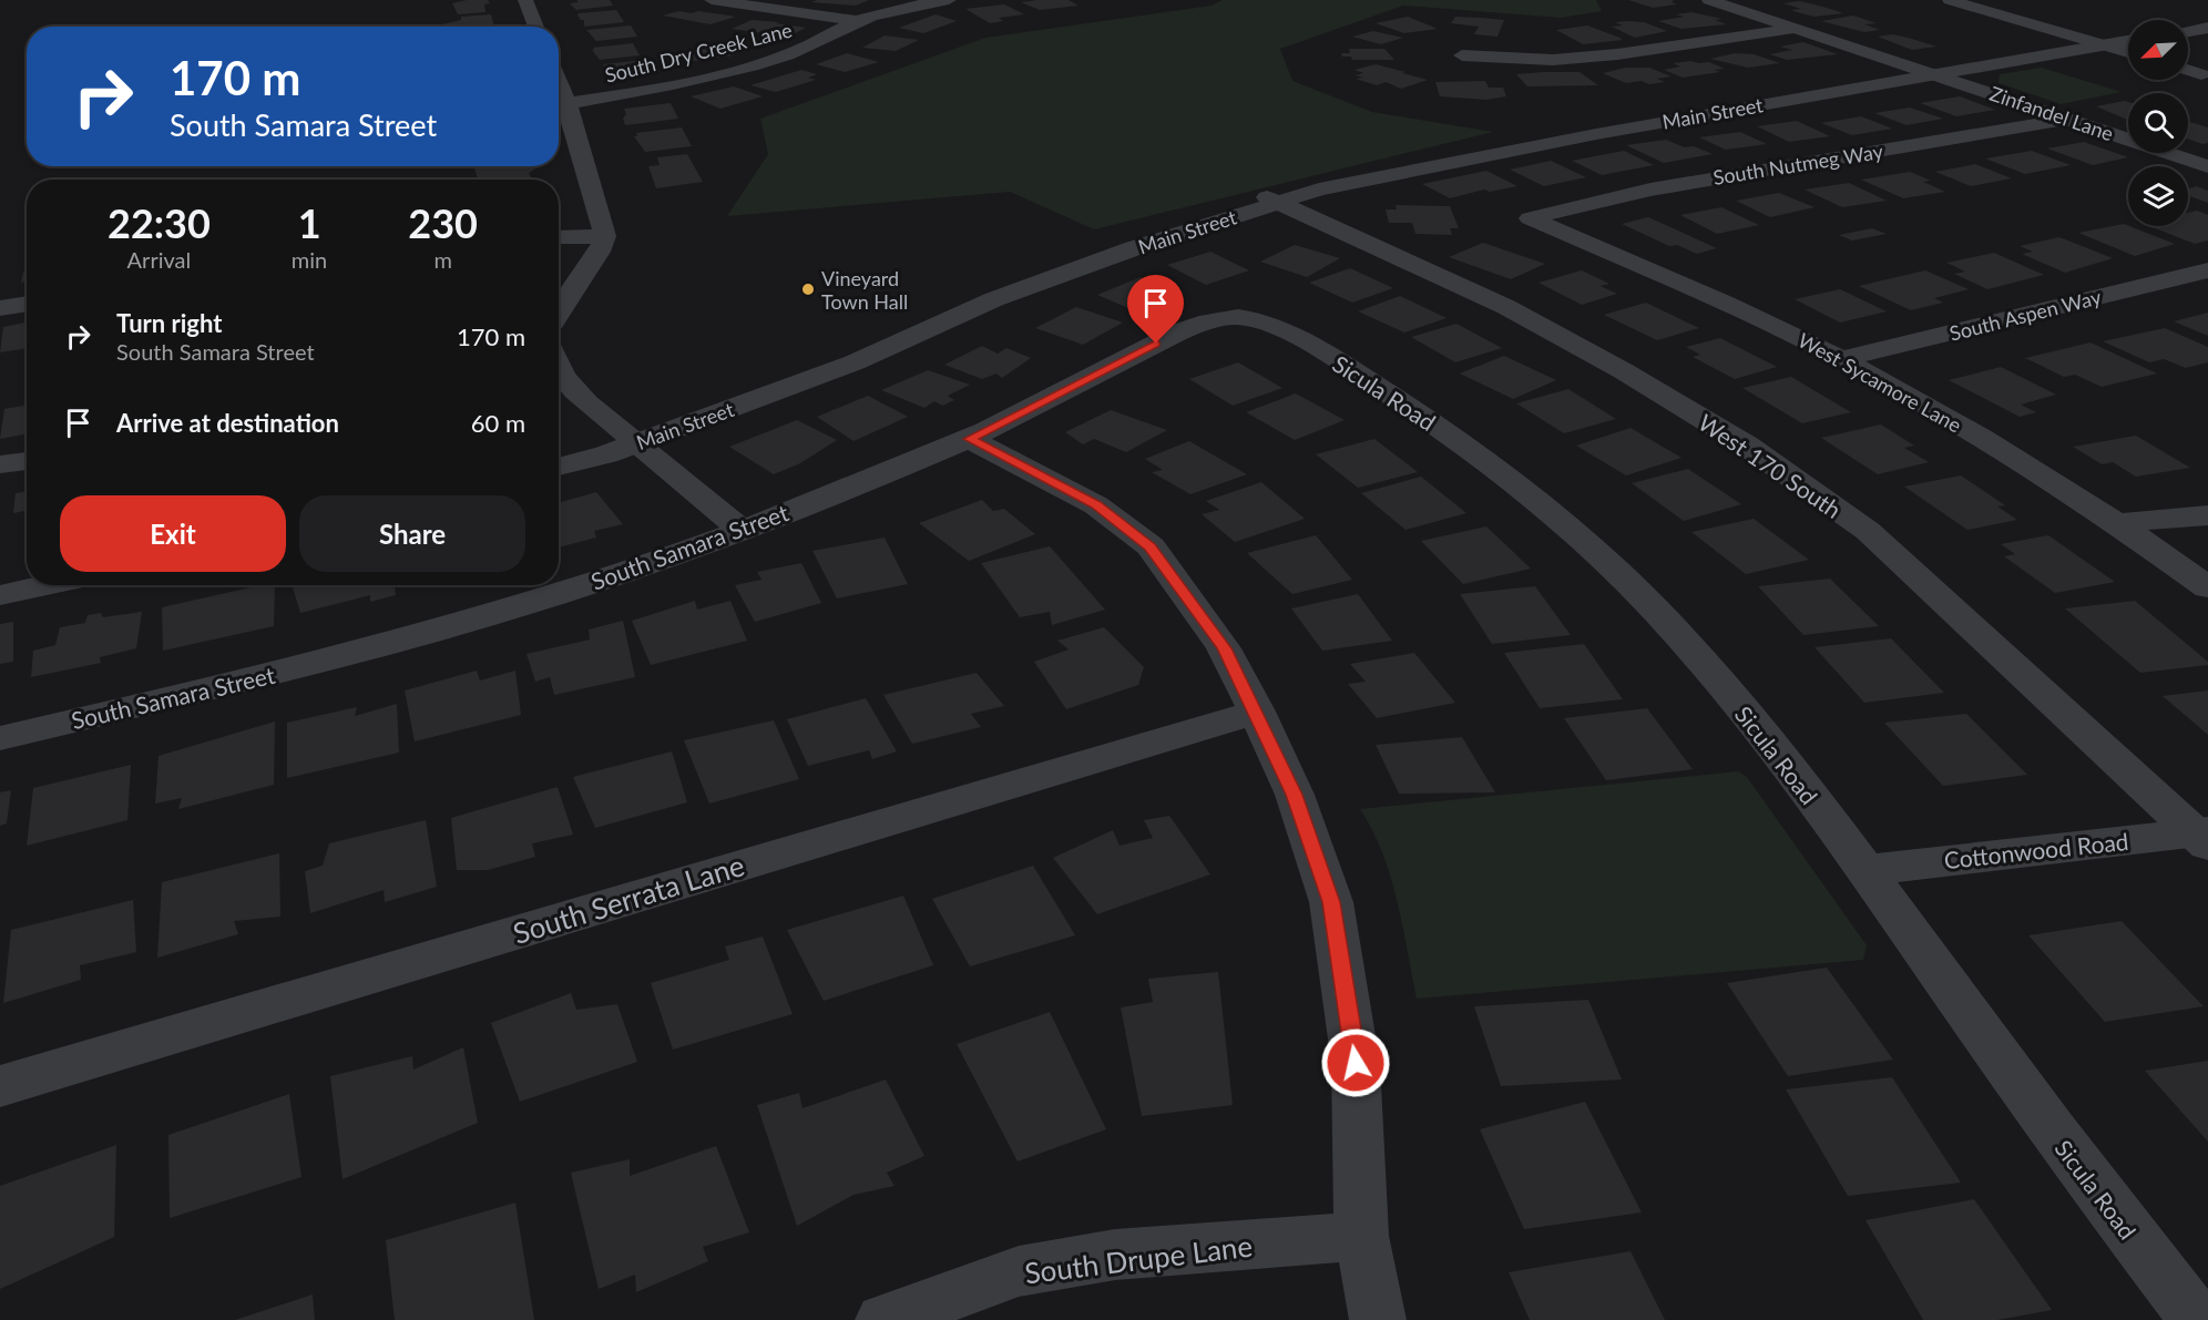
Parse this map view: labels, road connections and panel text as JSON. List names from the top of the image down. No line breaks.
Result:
{"streets":{"street":["South Dry Creek Lane","Main Street","Zinfandel Lane","South Nutmeg Way","South Aspen Way","West Sycamore Lane","Sicula Road","West 170 South","South Samara Street","Cottonwood Road","South Serrata Lane","South Drupe Lane"]},"crossings":[["Main Street","Zinfandel Lane"],["Main Street","West 170 South"],["Zinfandel Lane","South Nutmeg Way"],["South Nutmeg Way","West Sycamore Lane"],["South Aspen Way","West Sycamore Lane"],["Sicula Road","South Samara Street"],["Sicula Road","Cottonwood Road"],["West 170 South","Cottonwood Road"]],"places":["Vineyard Town Hall"],"north":"bottom left","page":{"turn":["170 m","South Samara Street"],"eta":["22:30","Arrival","1","min","230","m"],"list":[{"name":"Turn right","note":"South Samara Street","value":"170 m"},{"name":"Arrive at destination","value":"60 m"}],"buttons":["Exit","Share"]}}
